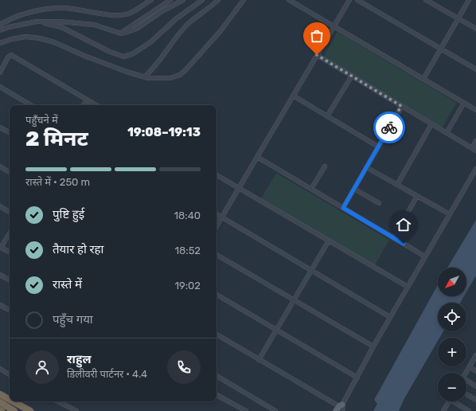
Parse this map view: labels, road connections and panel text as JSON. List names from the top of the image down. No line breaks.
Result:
{"north":"bottom left","page":{"heading":["2 मिनट","पहुँचने में","19:08–19:13"],"panel":["राहुल","डिलीवरी पार्टनर · 4.4"],"bar":"रास्ते में · 250 m","list":[["पुष्टि हुई","18:40"],["तैयार हो रहा","18:52"],["रास्ते में","19:02"],"पहुँच गया"],"map_buttons":["+","−"]}}
